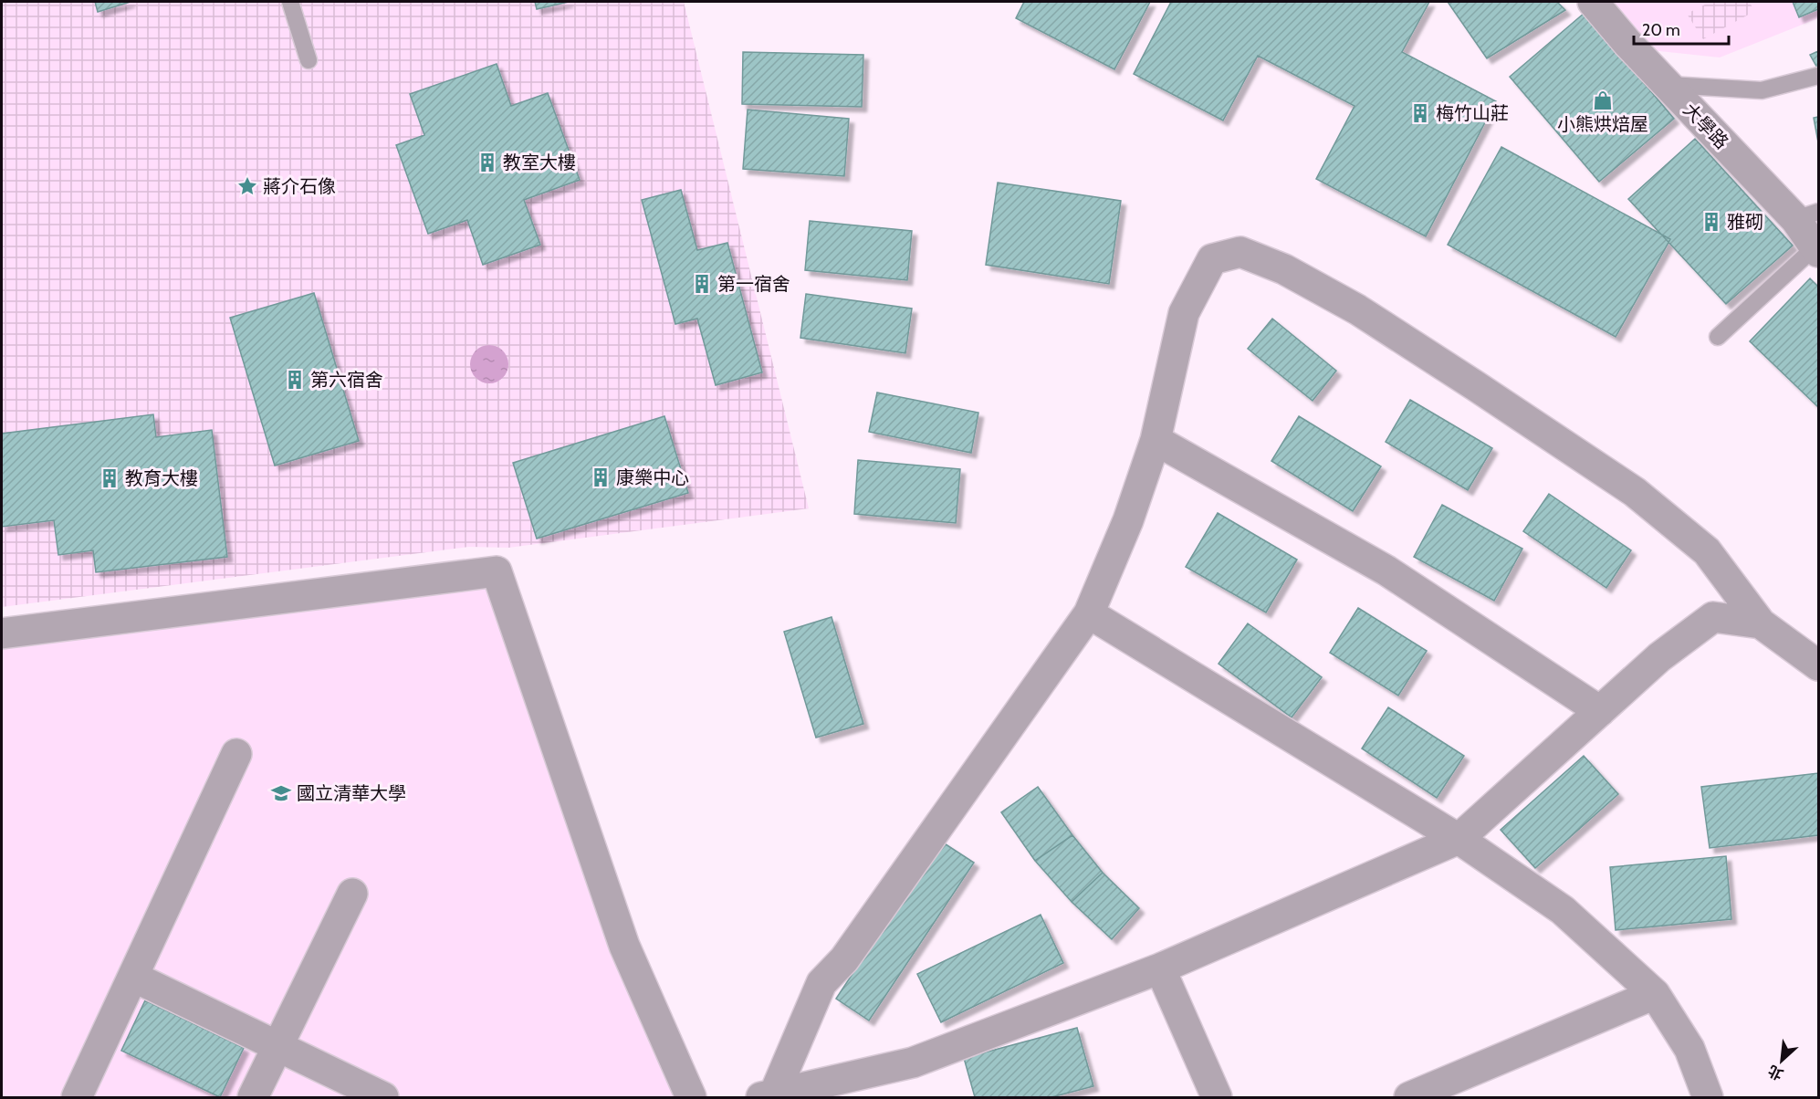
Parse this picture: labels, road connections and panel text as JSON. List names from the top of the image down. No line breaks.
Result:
{"streets":{"street":["大學路"]},"places":{"shop":["小熊烘焙屋"],"building":["梅竹山莊","教室大樓","雅砌","第一宿舍","第六宿舍","康樂中心","教育大樓"],"place":["蔣介石像"],"school or university":["國立清華大學"]},"scale_bar":"20 m","north":"bottom left"}
